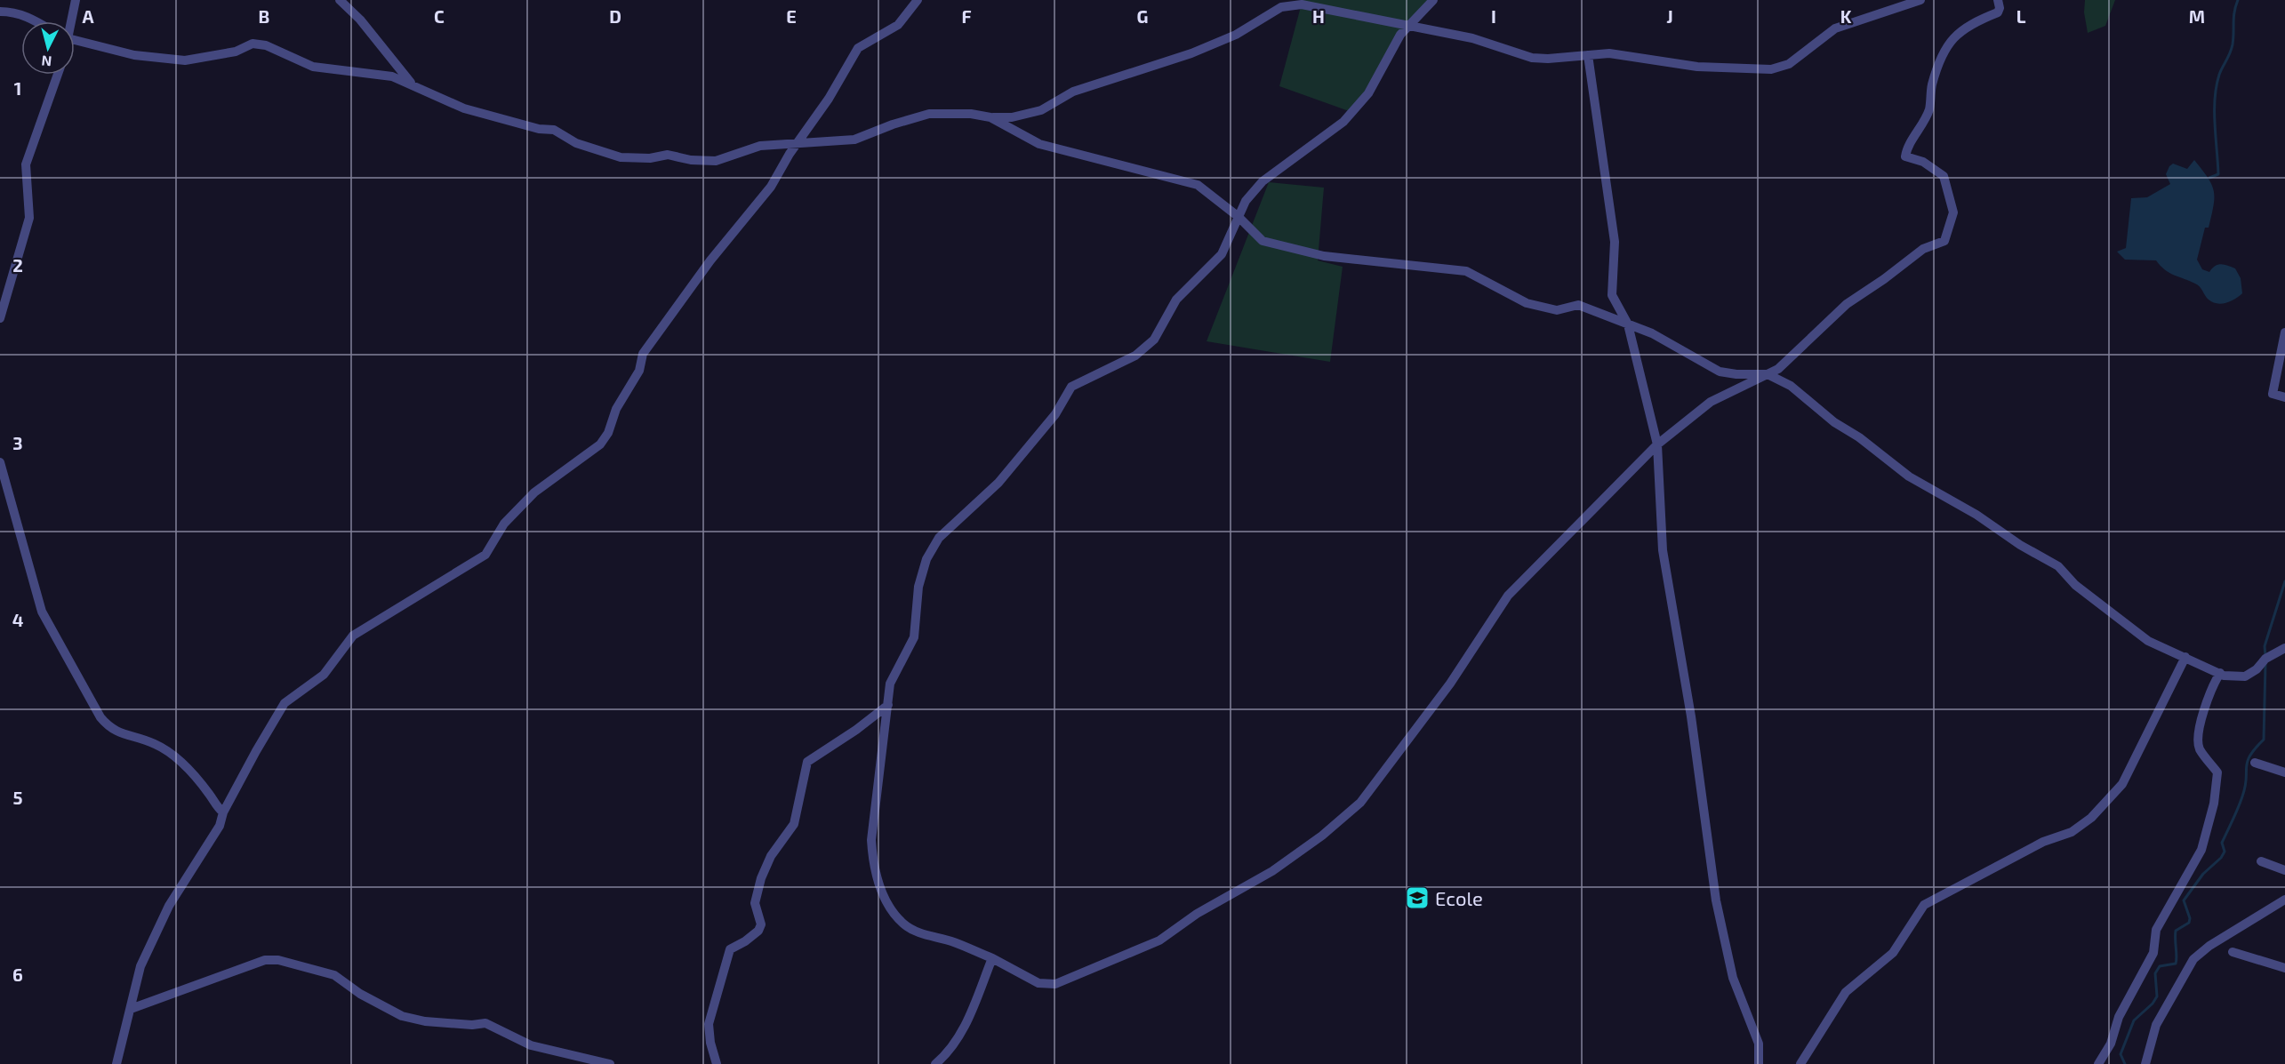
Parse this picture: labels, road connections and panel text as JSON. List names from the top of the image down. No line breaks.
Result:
{"places":{"school or university":["Ecole"]},"north":"bottom","grid":{"columns":["A","B","C","D","E","F","G","H","I","J","K","L","M"],"rows":["1","2","3","4","5","6"]}}
